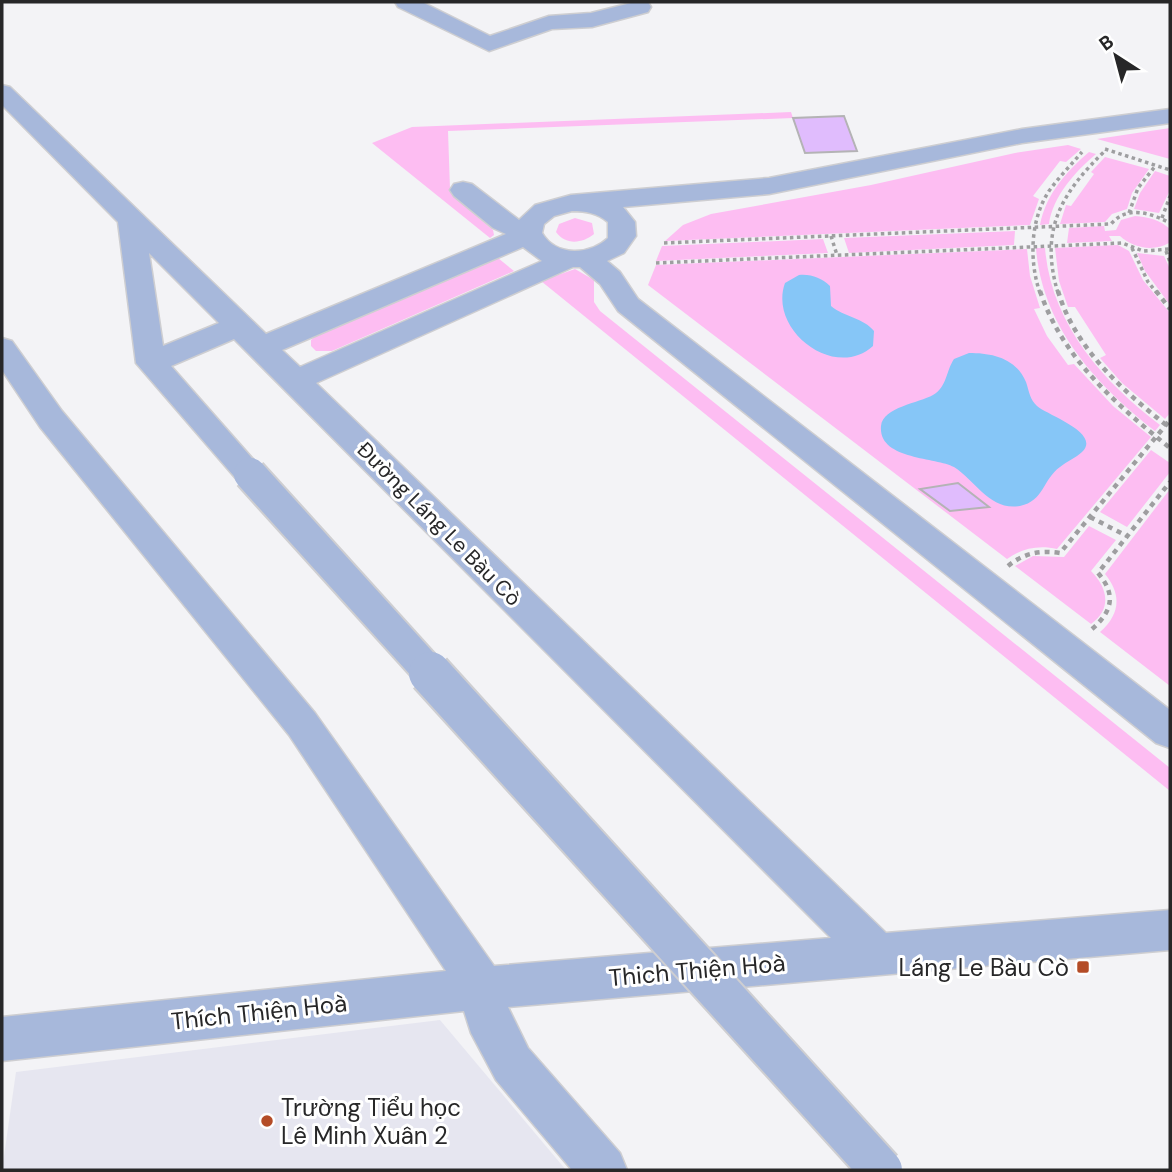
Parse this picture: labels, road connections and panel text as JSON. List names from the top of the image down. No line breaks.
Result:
{"streets":{"street":["Đường Láng Le Bàu Cò","Thich Thiện Hoà","Thích Thiện Hoà"]},"crossings":[["Đường Láng Le Bàu Cò","Thich Thiện Hoà"],["Thich Thiện Hoà","Thích Thiện Hoà"]],"places":{"transit":["Láng Le Bàu Cò"],"other":["Trường Tiểu học Lê Minh Xuân 2"]},"north":"top left"}
